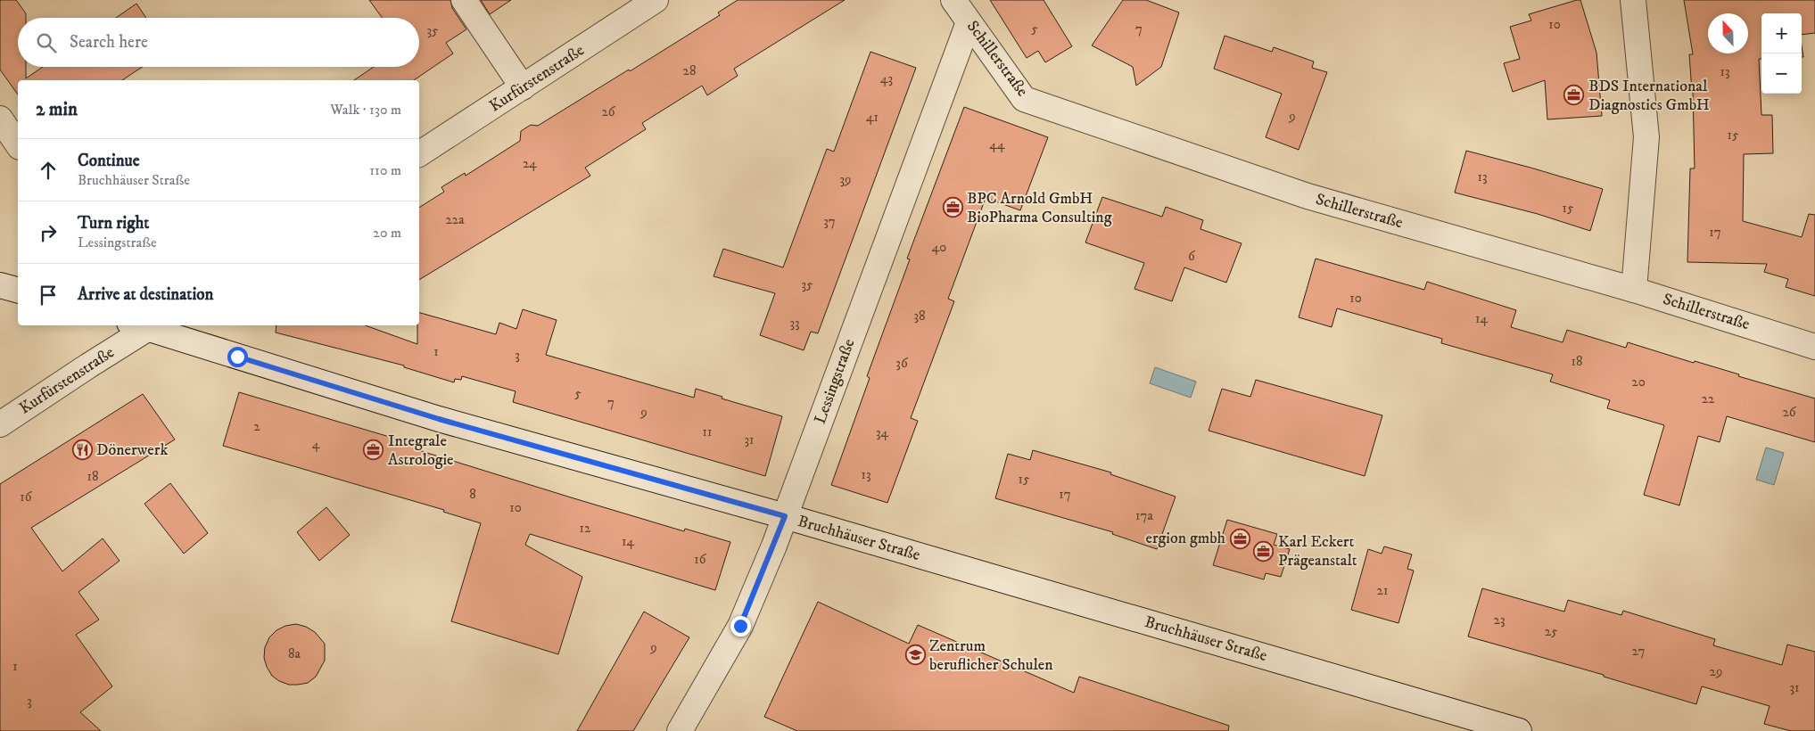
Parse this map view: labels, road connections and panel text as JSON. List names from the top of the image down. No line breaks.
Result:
{"streets":{"street":["Schillerstraße","Kurfürstenstraße","Lessingstraße","Bruchhäuser Straße"]},"crossings":[["Schillerstraße","Lessingstraße"],["Kurfürstenstraße","Bruchhäuser Straße"],["Lessingstraße","Bruchhäuser Straße"]],"places":{"office":["BDS International Diagnostics GmbH","BPC Arnold GmbH BioPharma Consulting","Integrale Astrologie","ergion gmbh","Karl Eckert Prägeanstalt"],"restaurant":["Dönerwerk"],"school or university":["Zentrum beruflicher Schulen"]},"house_numbers":["10","5","7","35","28","13","43","26","9","41","15","44","24","13","39","15","22a","37","17","40","6","35","10","38","14","33","1","3","18","36","20","5","22","7","9","26","2","11","34","31","4","13","18","15","8","17","16","10","17a","12","14","16","21","23","25","9","27","8a","1","29","31","3"],"north":"top","page":{"map_buttons":["+","−"],"search":"Search here","heading":["2 min","Walk · 130 m"],"list":[["Continue","Bruchhäuser Straße","110 m"],["Turn right","Lessingstraße","20 m"],"Arrive at destination"]}}
